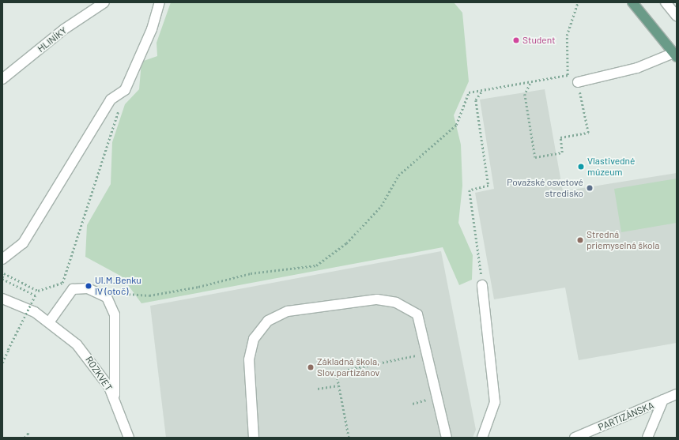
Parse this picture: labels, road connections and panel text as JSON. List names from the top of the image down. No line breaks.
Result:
{"streets":{"street":["HLINÍKY","ROZKVET","PARTIZÁNSKA"]},"places":["Student","Vlastivedné múzeum","Považské osvetové stredisko","Stredná priemyselná škola","Ul.M.Benku IV (otoč)","Základná škola, Slov.partizánov"]}
